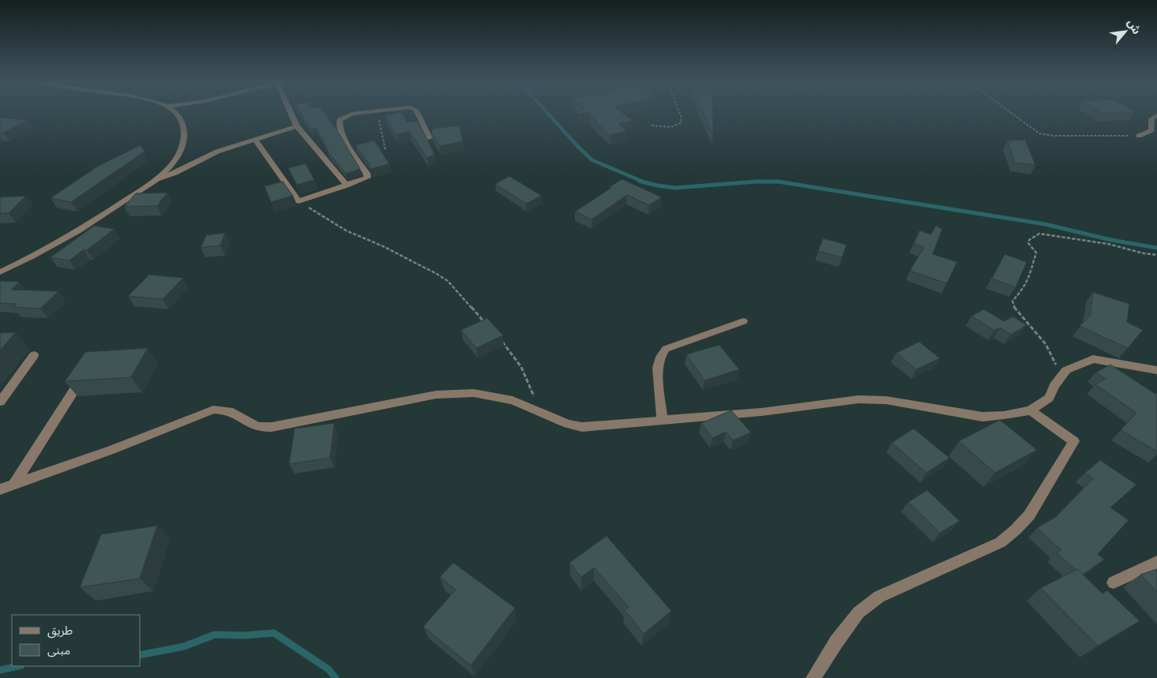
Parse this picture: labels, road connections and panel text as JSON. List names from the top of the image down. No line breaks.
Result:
{"legend":["طريق","مبنى"],"north":"top right"}
